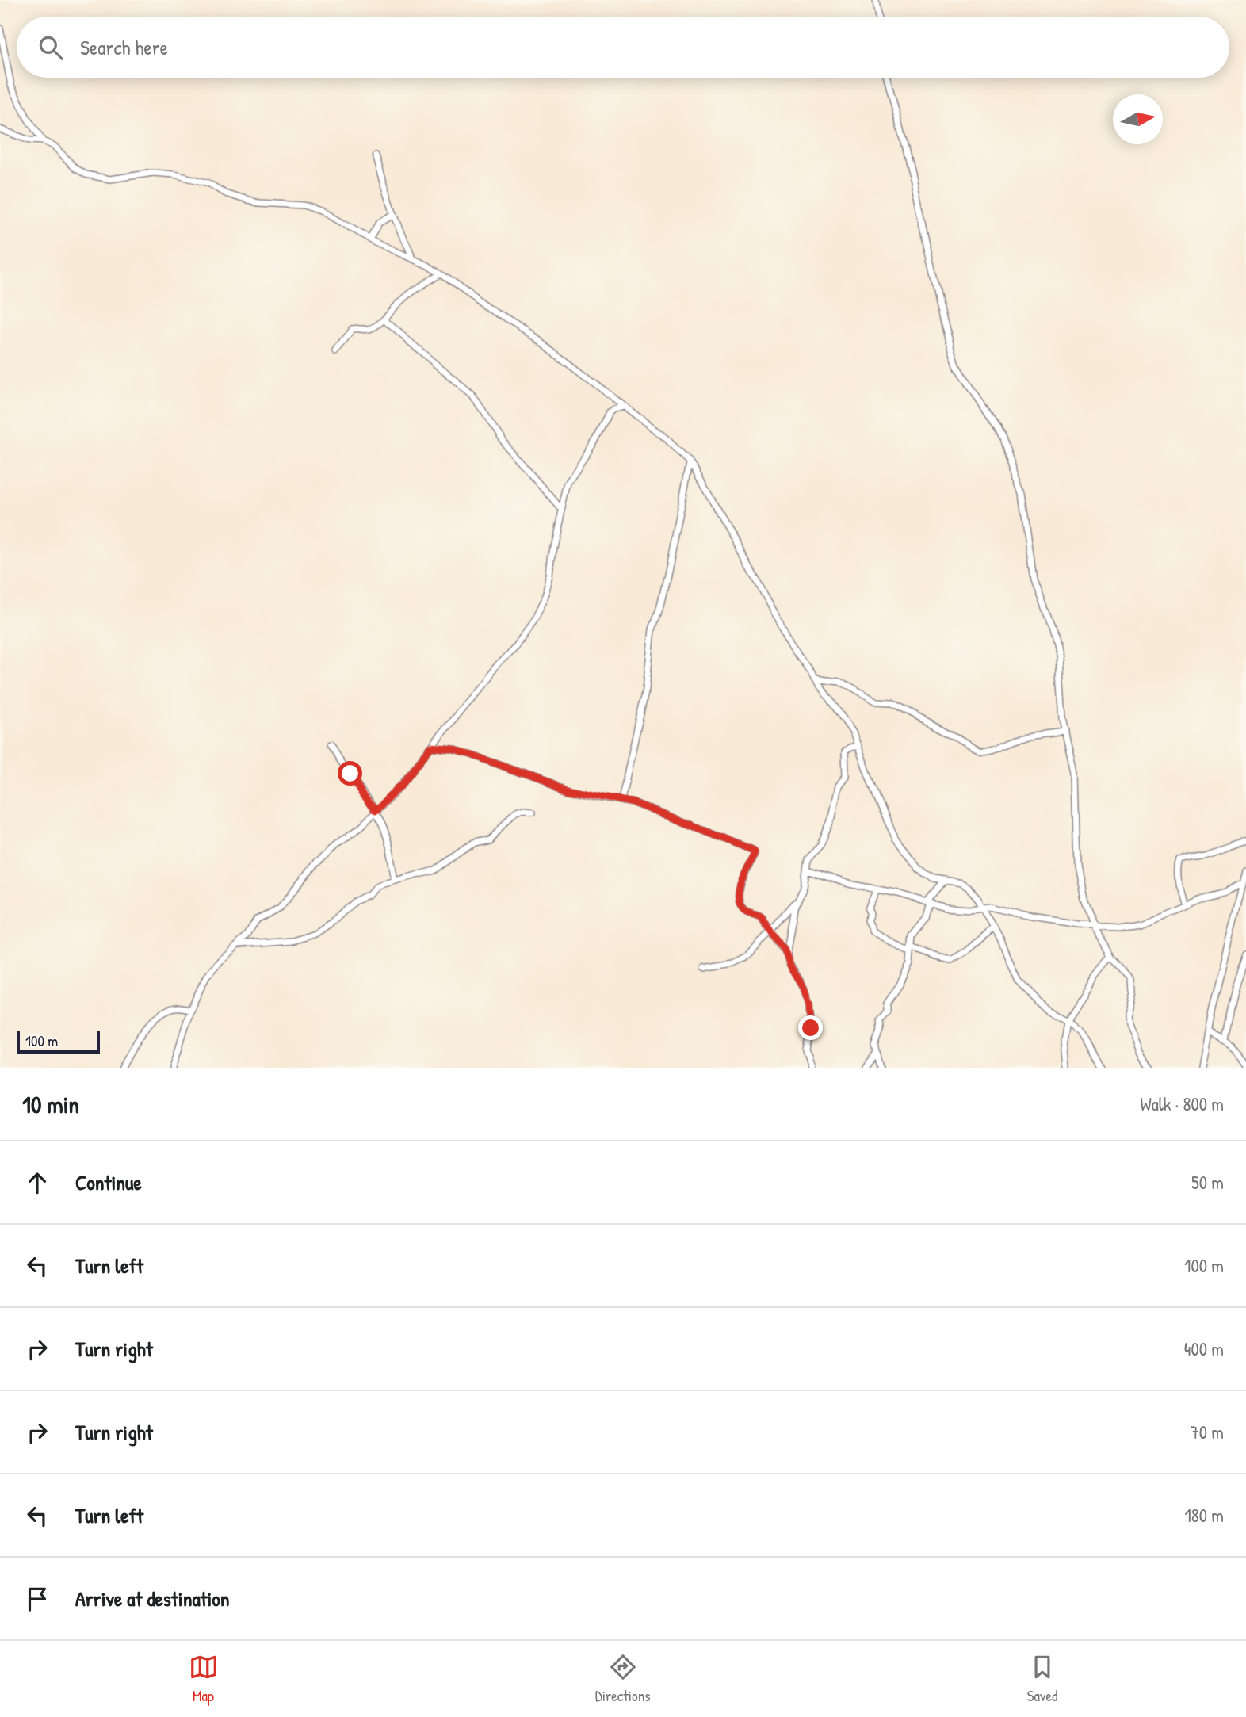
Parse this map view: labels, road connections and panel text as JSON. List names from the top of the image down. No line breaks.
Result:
{"scale_bar":"100 m","north":"right","page":{"search":"Search here","scale":"100 m","heading":["10 min","Walk · 800 m"],"list":[["Continue","50 m"],["Turn left","100 m"],["Turn right","400 m"],["Turn right","70 m"],["Turn left","180 m"],"Arrive at destination"],"nav":["Map","Directions","Saved"]}}
